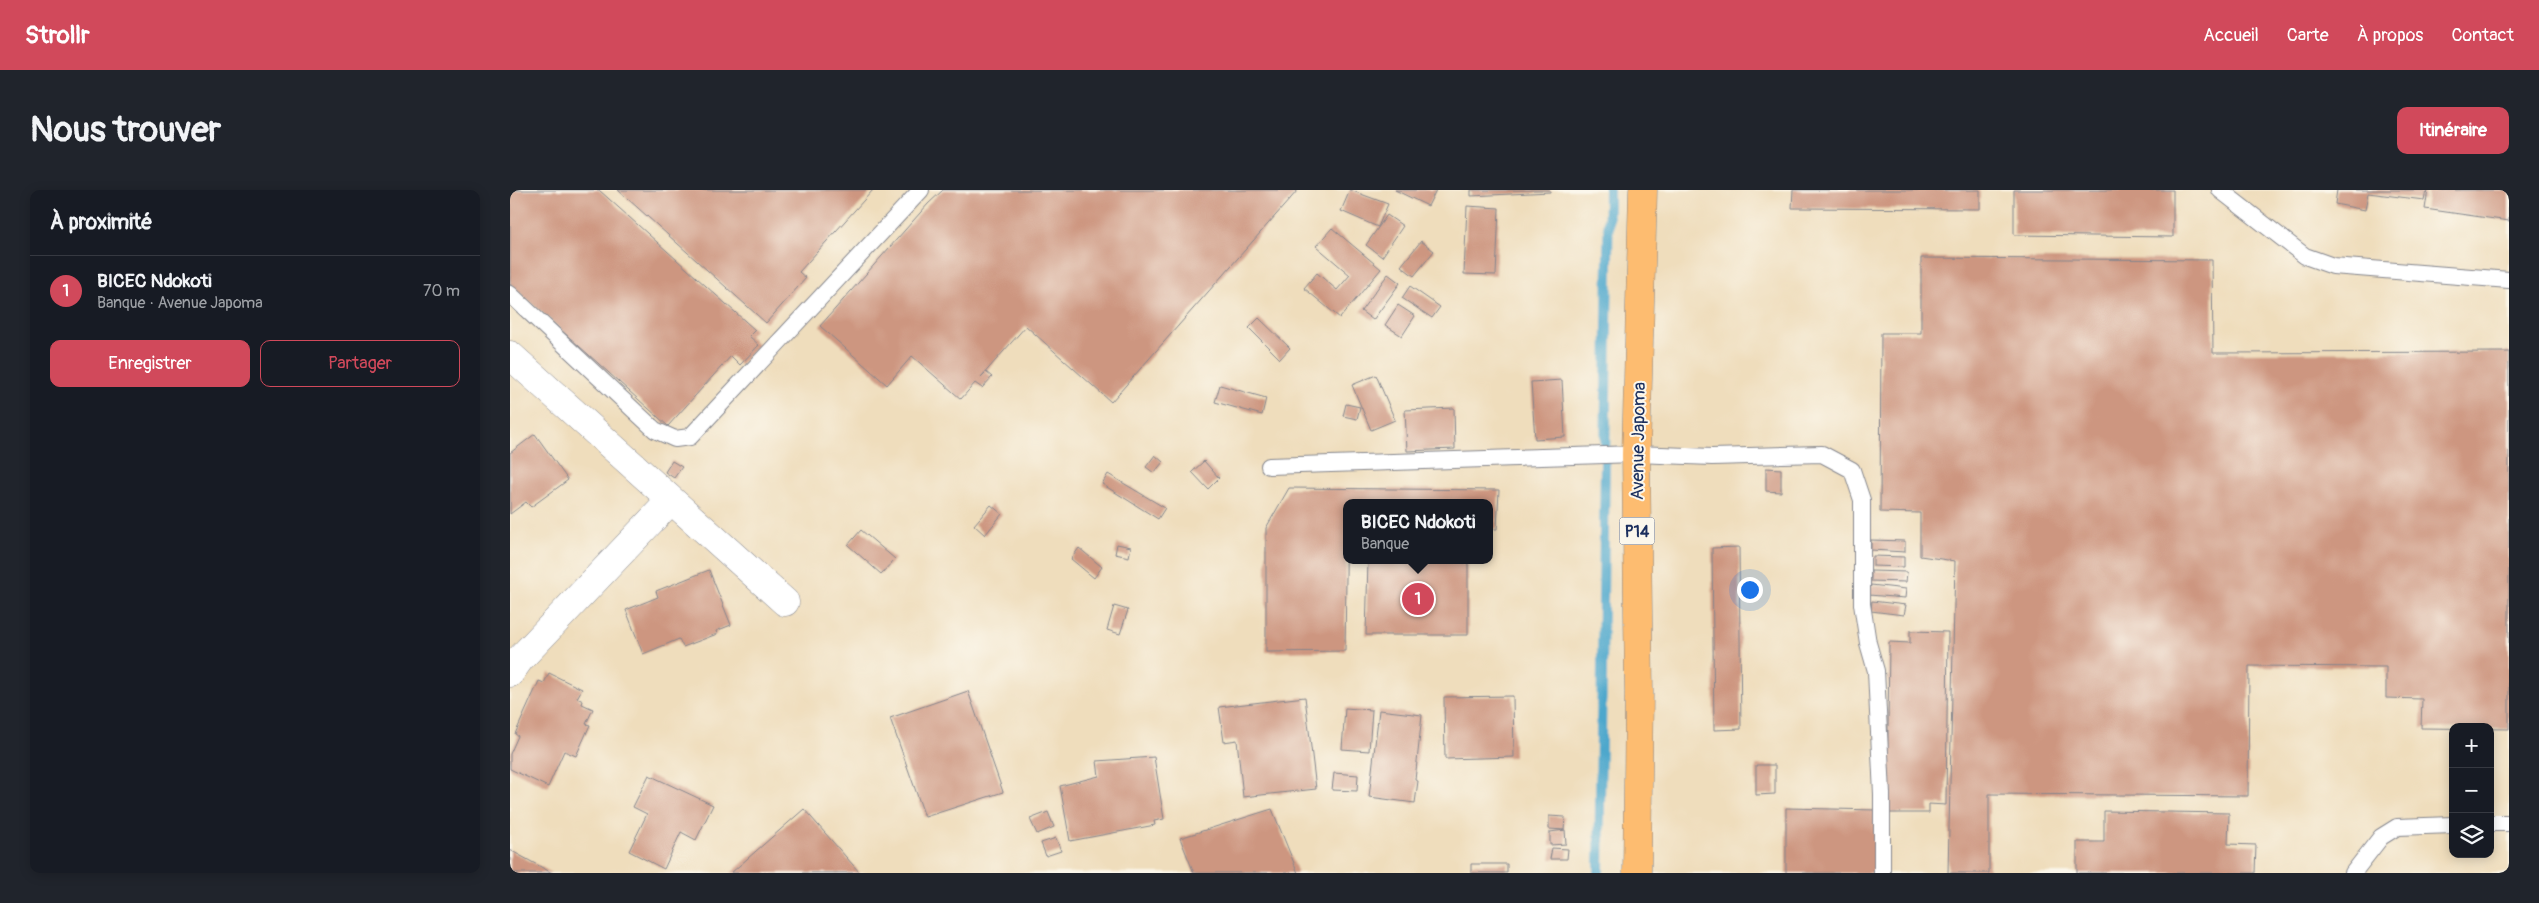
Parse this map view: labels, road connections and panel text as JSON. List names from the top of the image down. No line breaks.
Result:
{"streets":{"main road":["Avenue Japoma","P14"]},"page":{"header":"Strollr","nav":["Accueil","Carte","À propos","Contact"],"buttons":["Itinéraire",["Enregistrer","Partager"]],"title":"Nous trouver","heading":"À proximité","list":[{"mark":"1","name":"BICEC Ndokoti","note":"Banque · Avenue Japoma","value":"70 m"}],"popup":["BICEC Ndokoti","Banque"],"pins":"1","map_buttons":["+","−"]}}
